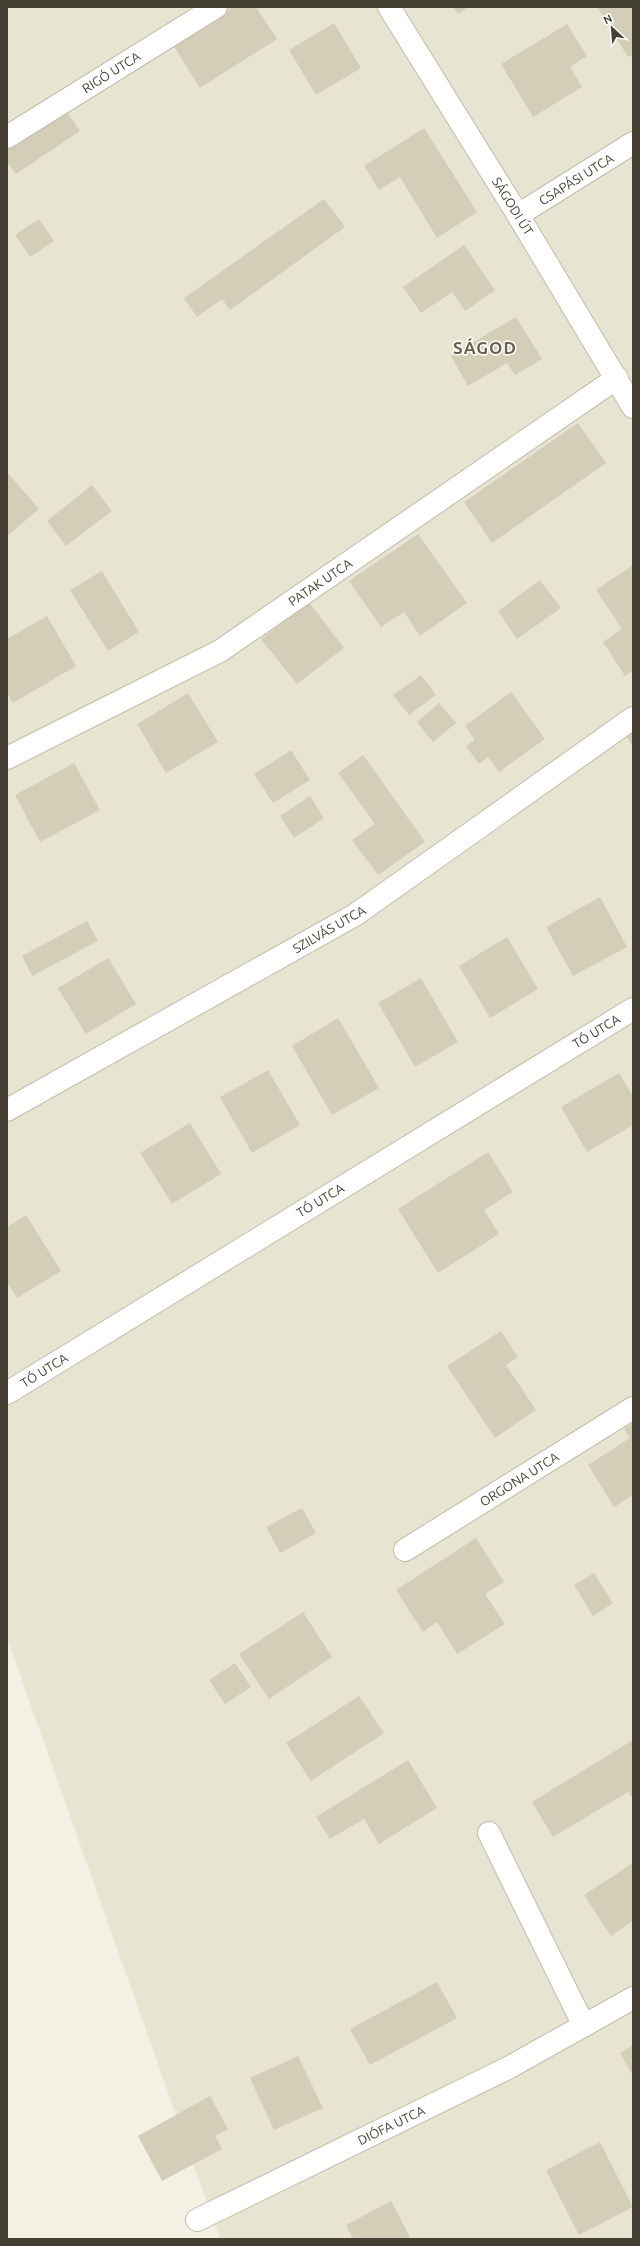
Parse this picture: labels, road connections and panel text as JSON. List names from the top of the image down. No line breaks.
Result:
{"streets":{"street":["RIGÓ UTCA","CSAPÁSI UTCA","SÁGODI ÚT","PATAK UTCA","SZILVÁS UTCA","TÓ UTCA","ORGONA UTCA","DIÓFA UTCA"]},"crossings":[["CSAPÁSI UTCA","SÁGODI ÚT"],["SÁGODI ÚT","PATAK UTCA"]],"districts":["SÁGOD"],"north":"top left"}
